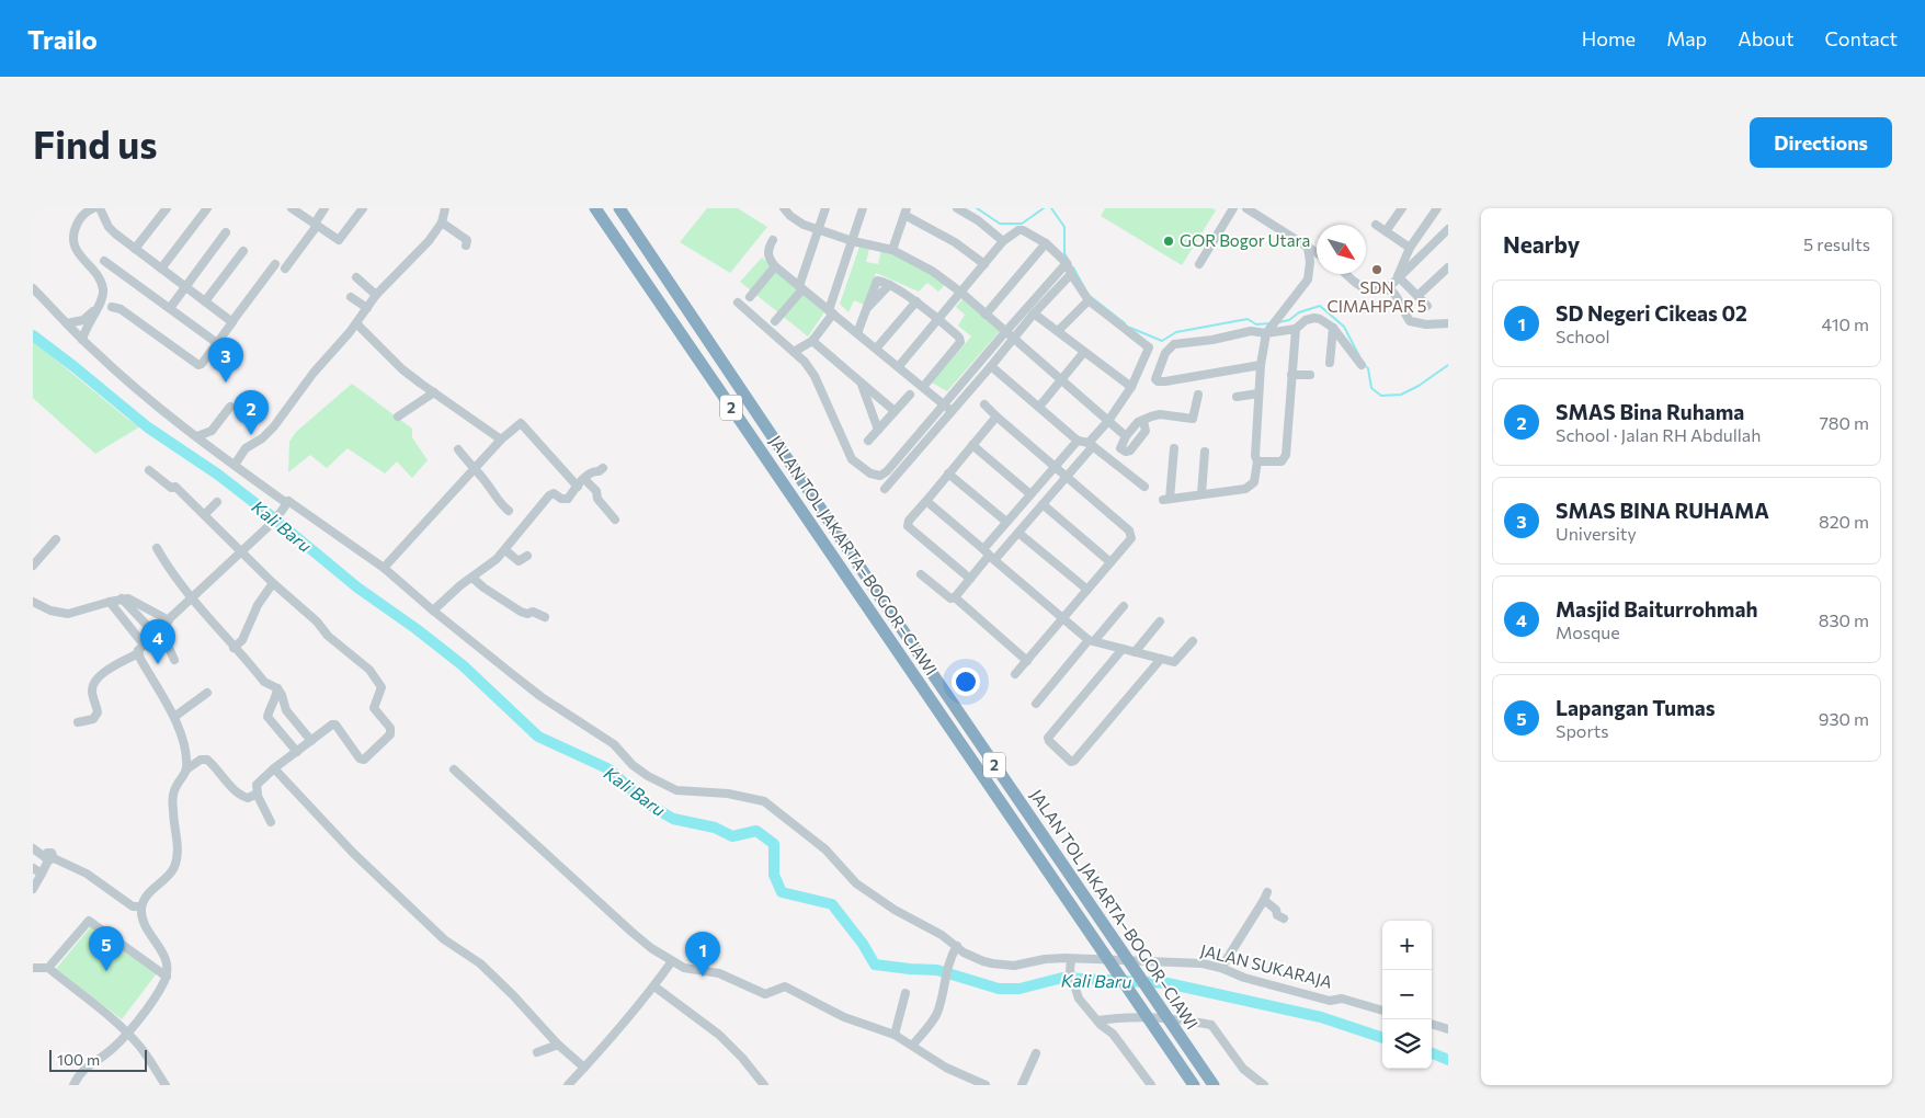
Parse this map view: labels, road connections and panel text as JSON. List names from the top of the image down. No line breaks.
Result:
{"streets":{"highway":["2","JALAN TOL JAKARTA–BOGOR–CIAWI"],"street":["JALAN SUKARAJA"]},"water":["Kali Baru"],"places":["GOR Bogor Utara","SDN CIMAHPAR 5"],"scale_bar":"100 m","north":"bottom right","page":{"header":"Trailo","nav":["Home","Map","About","Contact"],"buttons":"Directions","title":"Find us","heading":["Nearby","5 results"],"list":[{"mark":"1","name":"SD Negeri Cikeas 02","note":"School","value":"410 m"},{"mark":"2","name":"SMAS Bina Ruhama","note":"School · Jalan RH Abdullah","value":"780 m"},{"mark":"3","name":"SMAS BINA RUHAMA","note":"University","value":"820 m"},{"mark":"4","name":"Masjid Baiturrohmah","note":"Mosque","value":"830 m"},{"mark":"5","name":"Lapangan Tumas","note":"Sports","value":"930 m"}],"pins":["3","2","4","5","1"],"map_buttons":["+","−"],"scale":"100 m"}}
